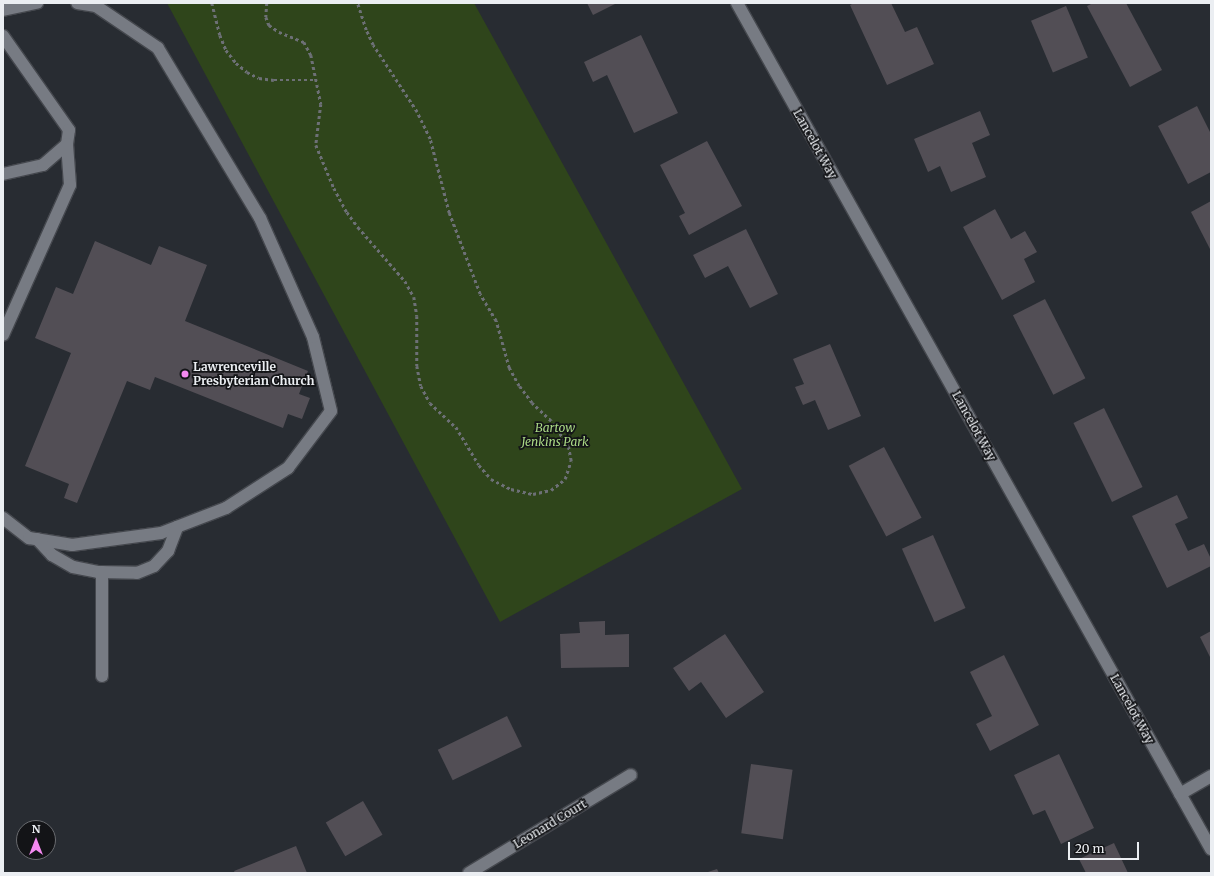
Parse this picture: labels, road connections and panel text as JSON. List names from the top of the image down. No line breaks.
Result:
{"streets":{"street":["Lancelot Way","Leonard Court"]},"parks":["Bartow Jenkins Park"],"places":["Lawrenceville Presbyterian Church"],"scale_bar":"20 m","north":"top"}
